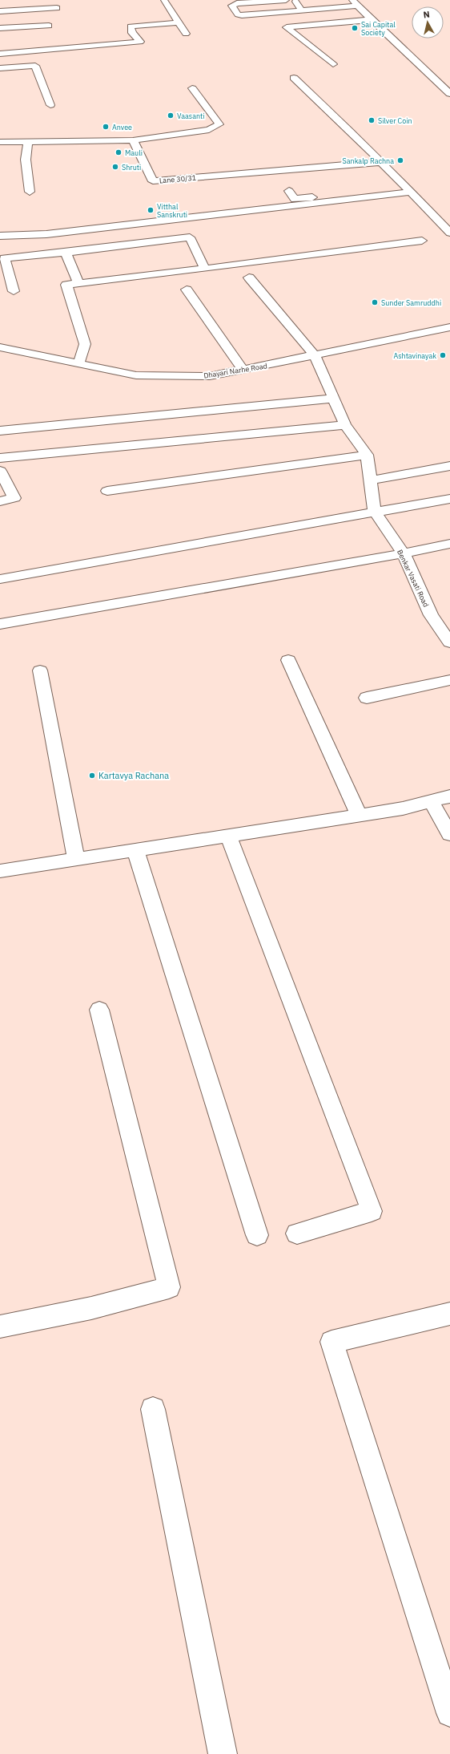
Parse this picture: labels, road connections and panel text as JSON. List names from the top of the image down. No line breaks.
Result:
{"streets":{"street":["Lane 30/31","Dhayari Narhe Road","Benkar Vasati Road"]},"crossings":[["Dhayari Narhe Road","Benkar Vasati Road"]],"places":["Sai Capital Society","Vaasanti","Silver Coin","Anvee","Mauli","Sankalp Rachna","Shruti","Vitthal Sanskruti","Sunder Samruddhi","Ashtavinayak","Kartavya Rachana"],"north":"top"}
